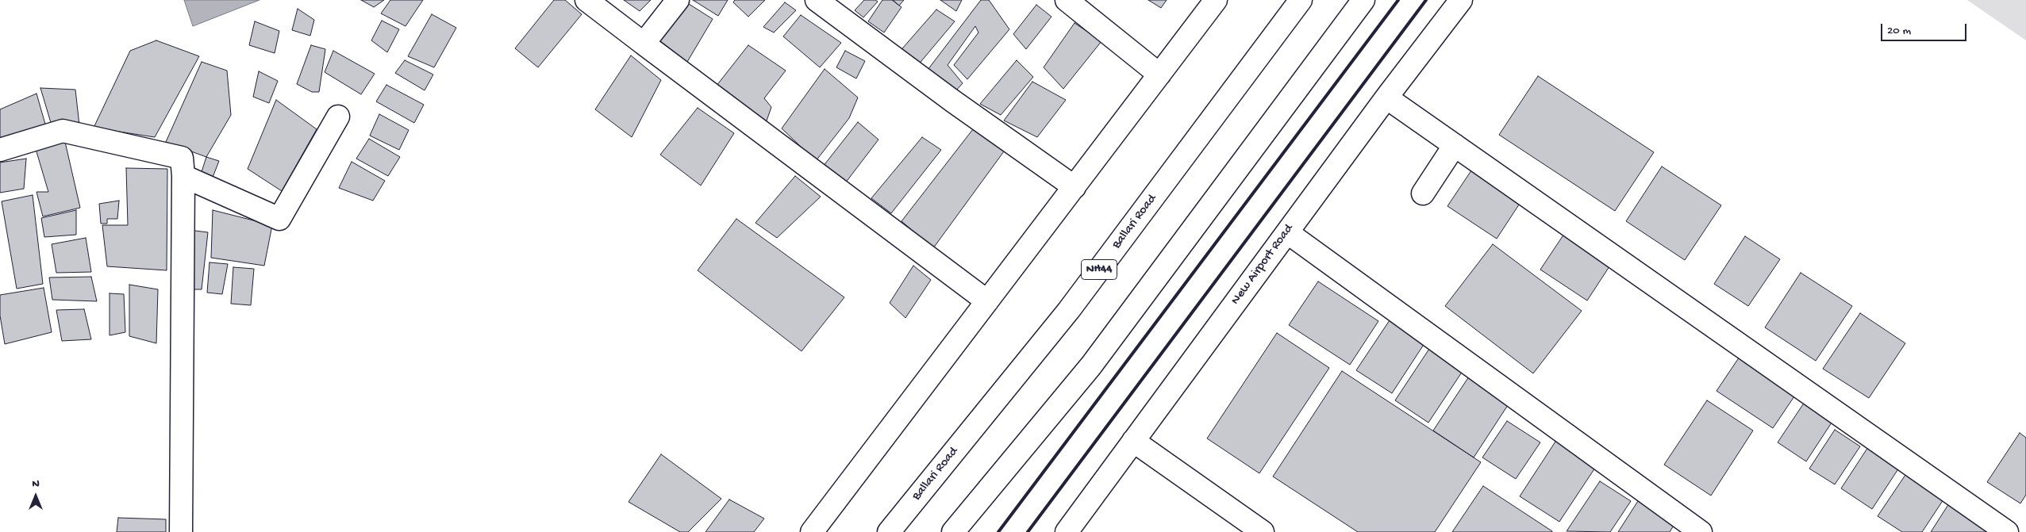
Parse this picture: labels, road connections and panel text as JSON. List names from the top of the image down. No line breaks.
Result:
{"streets":{"main road":["Ballari Road","New Airport Road","NH44"]},"scale_bar":"20 m","north":"top"}
